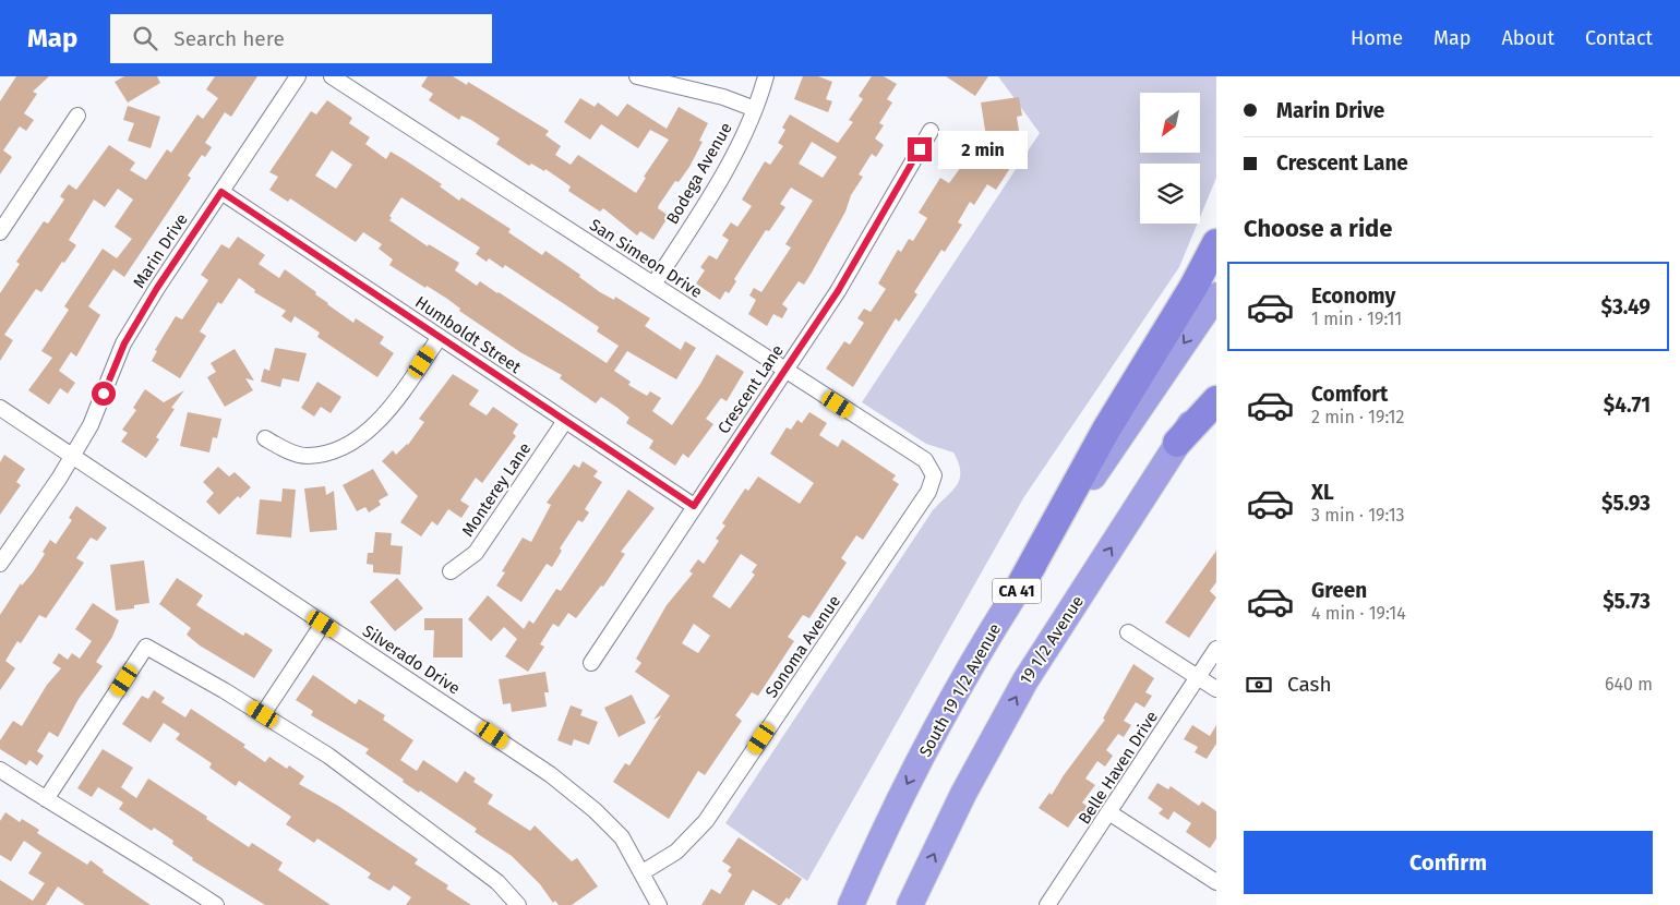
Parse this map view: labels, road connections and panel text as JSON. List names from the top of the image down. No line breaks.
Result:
{"streets":{"highway":["CA 41","19 1/2 Avenue","South 19 1/2 Avenue"],"street":["Bodega Avenue","Marin Drive","San Simeon Drive","Humboldt Street","Crescent Lane","Monterey Lane","Sonoma Avenue","Silverado Drive","Belle Haven Drive"]},"crossings":[["Bodega Avenue","San Simeon Drive"],["Marin Drive","Humboldt Street"],["Marin Drive","Silverado Drive"],["San Simeon Drive","Crescent Lane"],["San Simeon Drive","Sonoma Avenue"],["Humboldt Street","Crescent Lane"],["Humboldt Street","Monterey Lane"],["Sonoma Avenue","Silverado Drive"]],"north":"bottom left","page":{"header":"Map","search":"Search here","nav":["Home","Map","About","Contact"],"banner":["Marin Drive","Crescent Lane"],"bubble":"2 min","heading":"Choose a ride","list":[{"name":"Economy","note":"1 min · 19:11","value":"$3.49"},{"name":"Comfort","note":"2 min · 19:12","value":"$4.71"},{"name":"XL","note":"3 min · 19:13","value":"$5.93"},{"name":"Green","note":"4 min · 19:14","value":"$5.73"}],"pay":["Cash","640 m"],"buttons":"Confirm"}}
